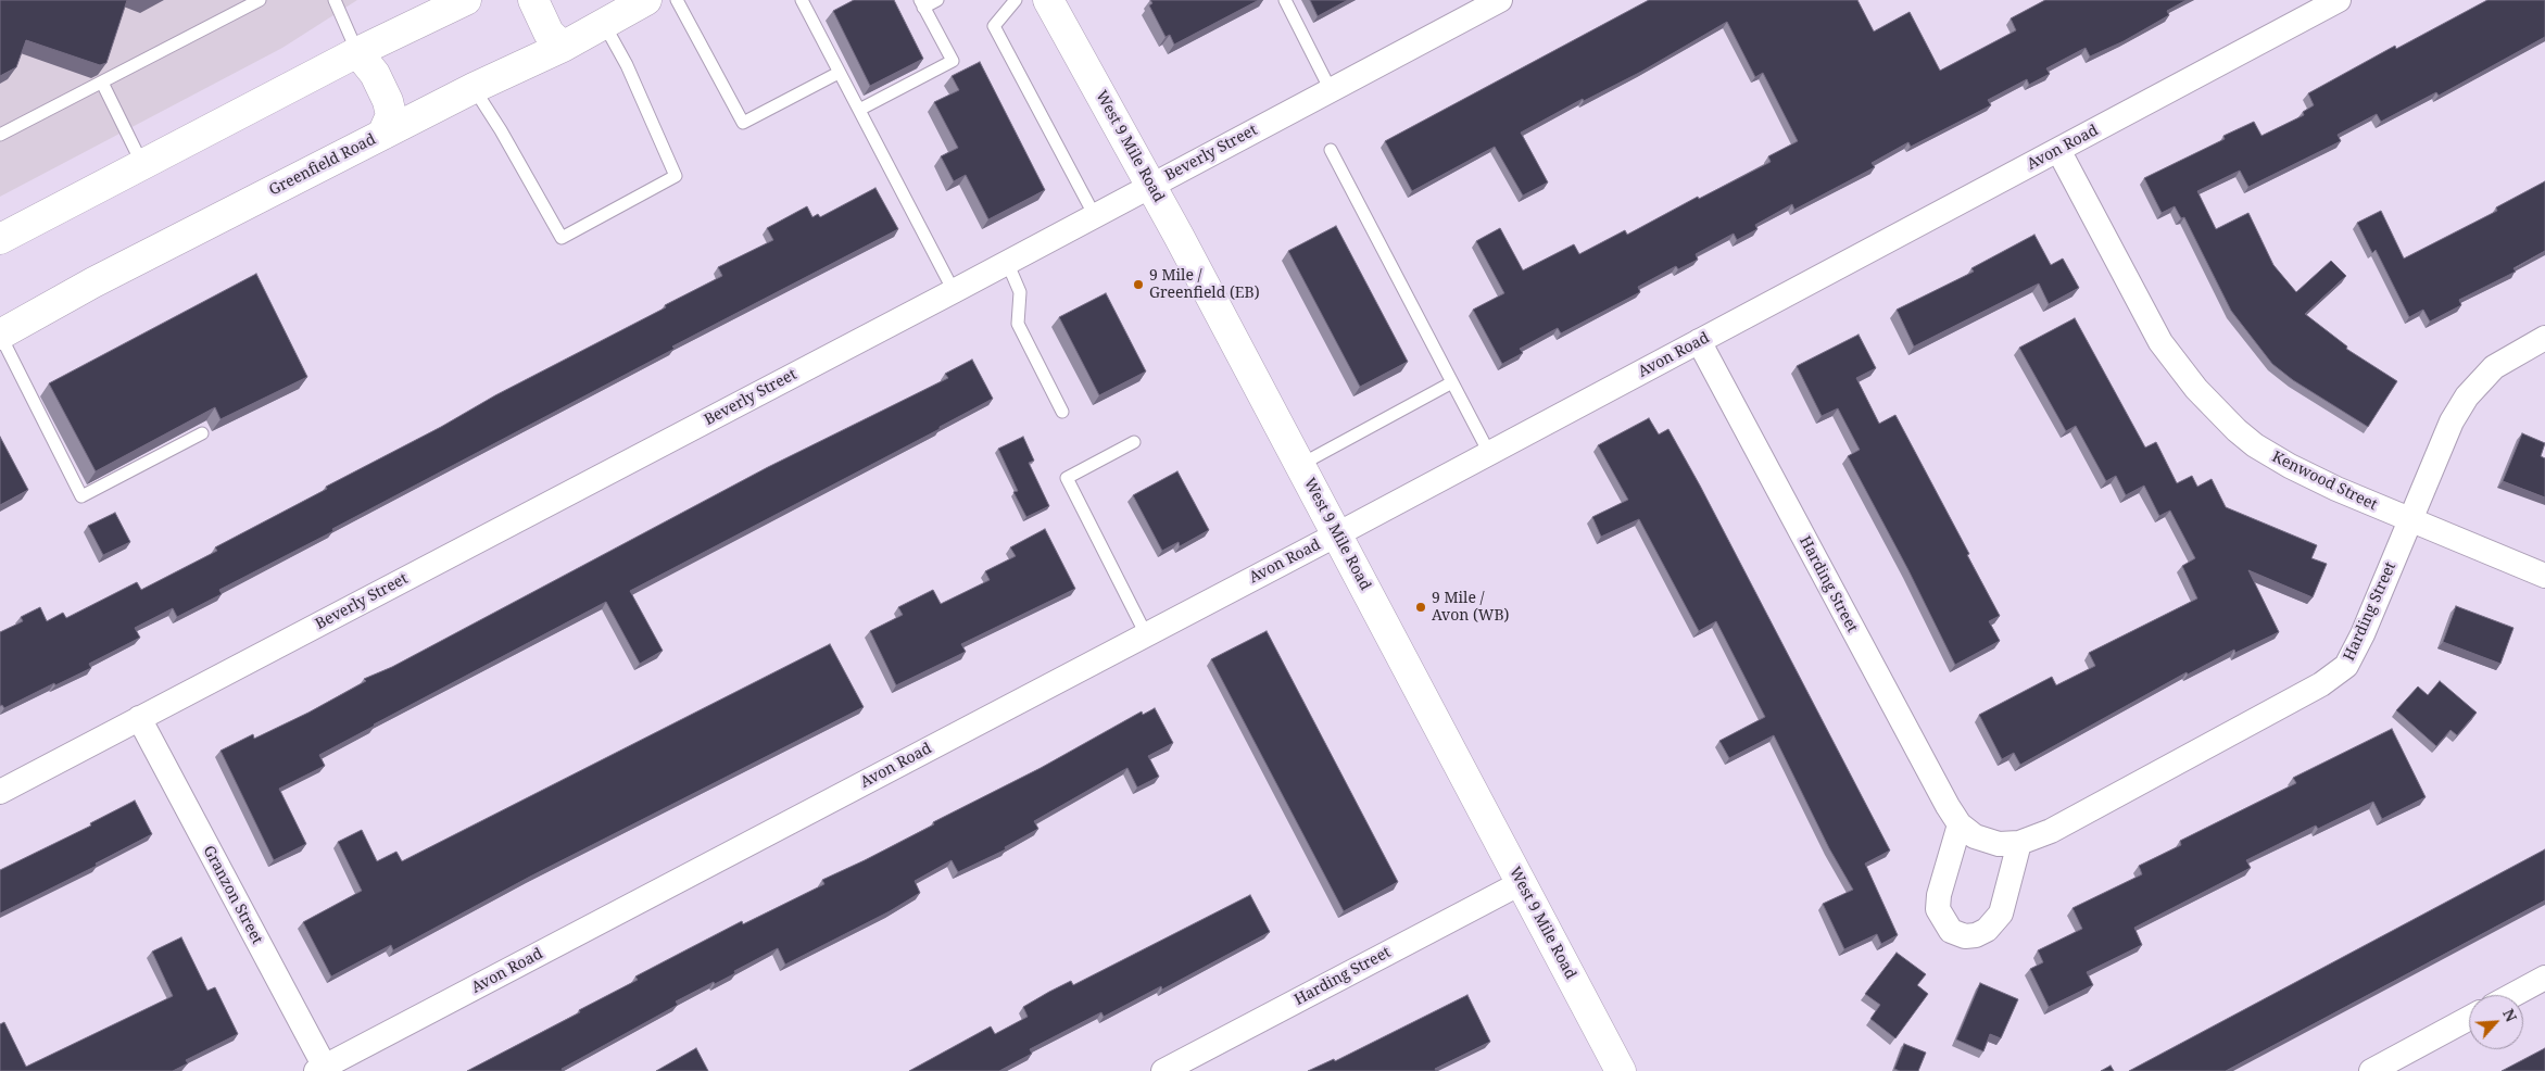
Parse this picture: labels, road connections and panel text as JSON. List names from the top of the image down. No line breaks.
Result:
{"streets":{"main road":["West 9 Mile Road","Greenfield Road"],"street":["Avon Road","Beverly Street","Kenwood Street","Harding Street","Granzon Street"]},"crossings":[["West 9 Mile Road","Avon Road"],["West 9 Mile Road","Beverly Street"],["West 9 Mile Road","Harding Street"],["Avon Road","Kenwood Street"],["Avon Road","Harding Street"],["Avon Road","Granzon Street"],["Beverly Street","Granzon Street"],["Kenwood Street","Harding Street"]],"places":["9 Mile / Greenfield (EB)","9 Mile / Avon (WB)"],"north":"top right"}
